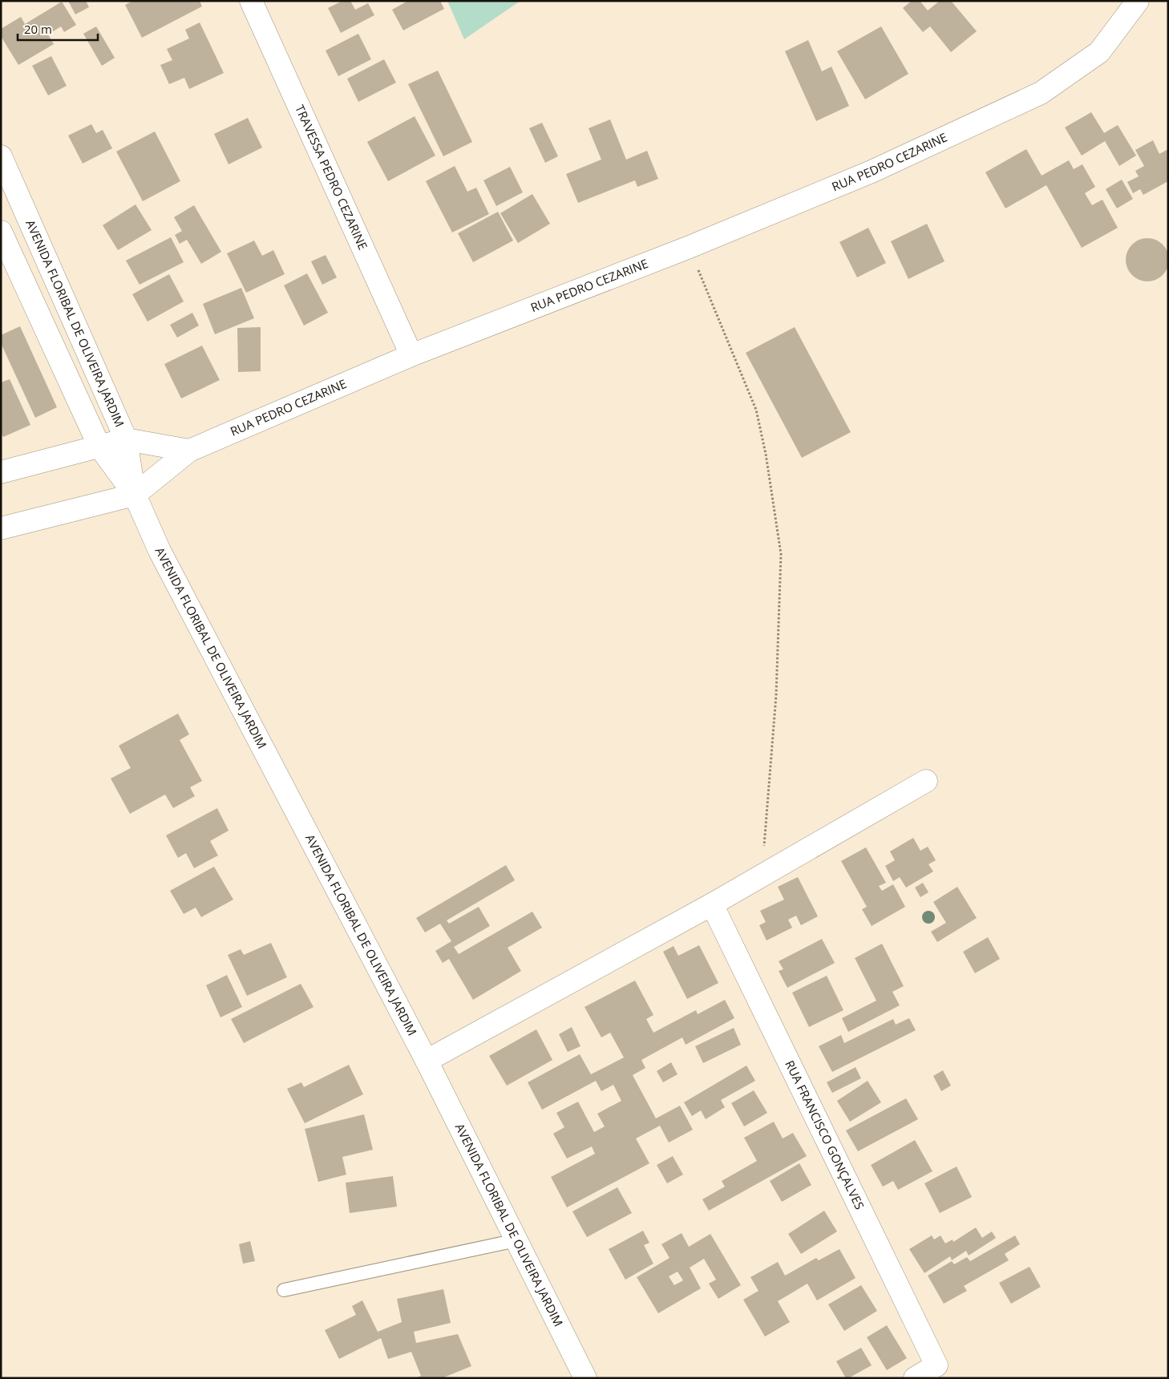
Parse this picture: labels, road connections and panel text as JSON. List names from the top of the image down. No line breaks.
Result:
{"streets":{"street":["RUA PEDRO CEZARINE","TRAVESSA PEDRO CEZARINE","AVENIDA FLORIBAL DE OLIVEIRA JARDIM","RUA FRANCISCO GONÇALVES"]},"crossings":[["RUA PEDRO CEZARINE","TRAVESSA PEDRO CEZARINE"],["RUA PEDRO CEZARINE","AVENIDA FLORIBAL DE OLIVEIRA JARDIM"]],"scale_bar":"20 m"}
